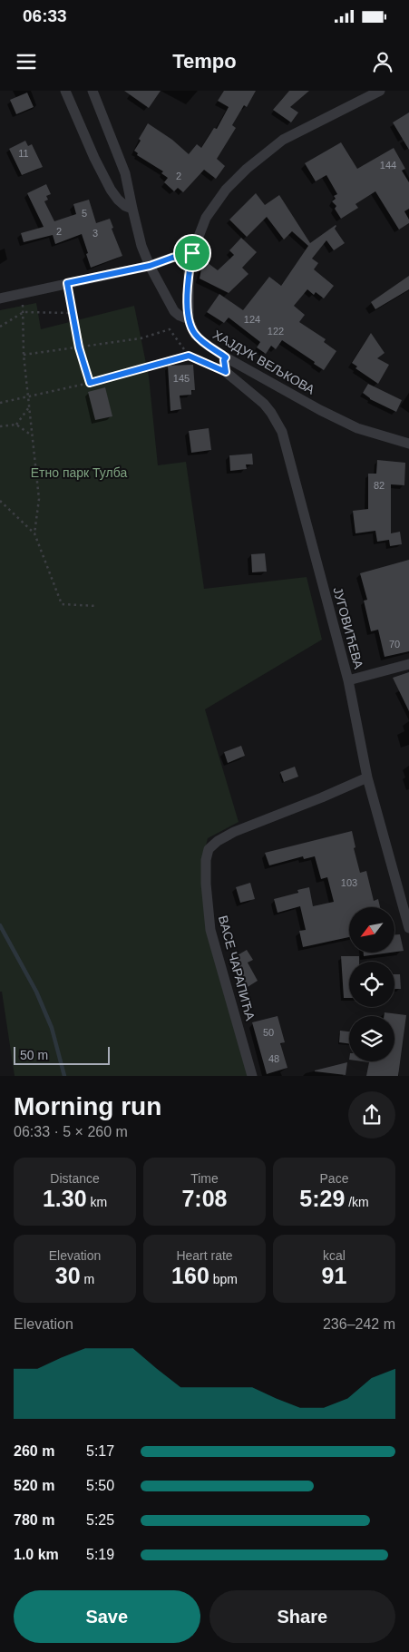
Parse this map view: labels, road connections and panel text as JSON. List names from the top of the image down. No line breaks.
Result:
{"streets":{"street":["ХАЈДУК ВЕЉКОВА","ЈУГОВИЋЕВА","ВАСЕ ЧАРАПИЋА"]},"crossings":[["ЈУГОВИЋЕВА","ВАСЕ ЧАРАПИЋА"]],"parks":["Етно парк Тулба"],"house_numbers":["11","144","2","5","2","3","124","122","145","82","70","103","50","48"],"scale_bar":"50 m","north":"bottom left","page":{"status":"06:33","header":"Tempo","scale":"50 m","heading":["Morning run","06:33 · 5 × 260 m"],"stats":[["Distance","1.30 km"],["Time","7:08"],["Pace","5:29 /km"],["Elevation","30 m"],["Heart rate","160 bpm"],["kcal","91"]],"chart":["Elevation","236–242 m"],"list":[{"name":"260 m","note":"5:17"},{"name":"520 m","note":"5:50"},{"name":"780 m","note":"5:25"},{"name":"1.0 km","note":"5:19"}],"buttons":["Save","Share"]}}
